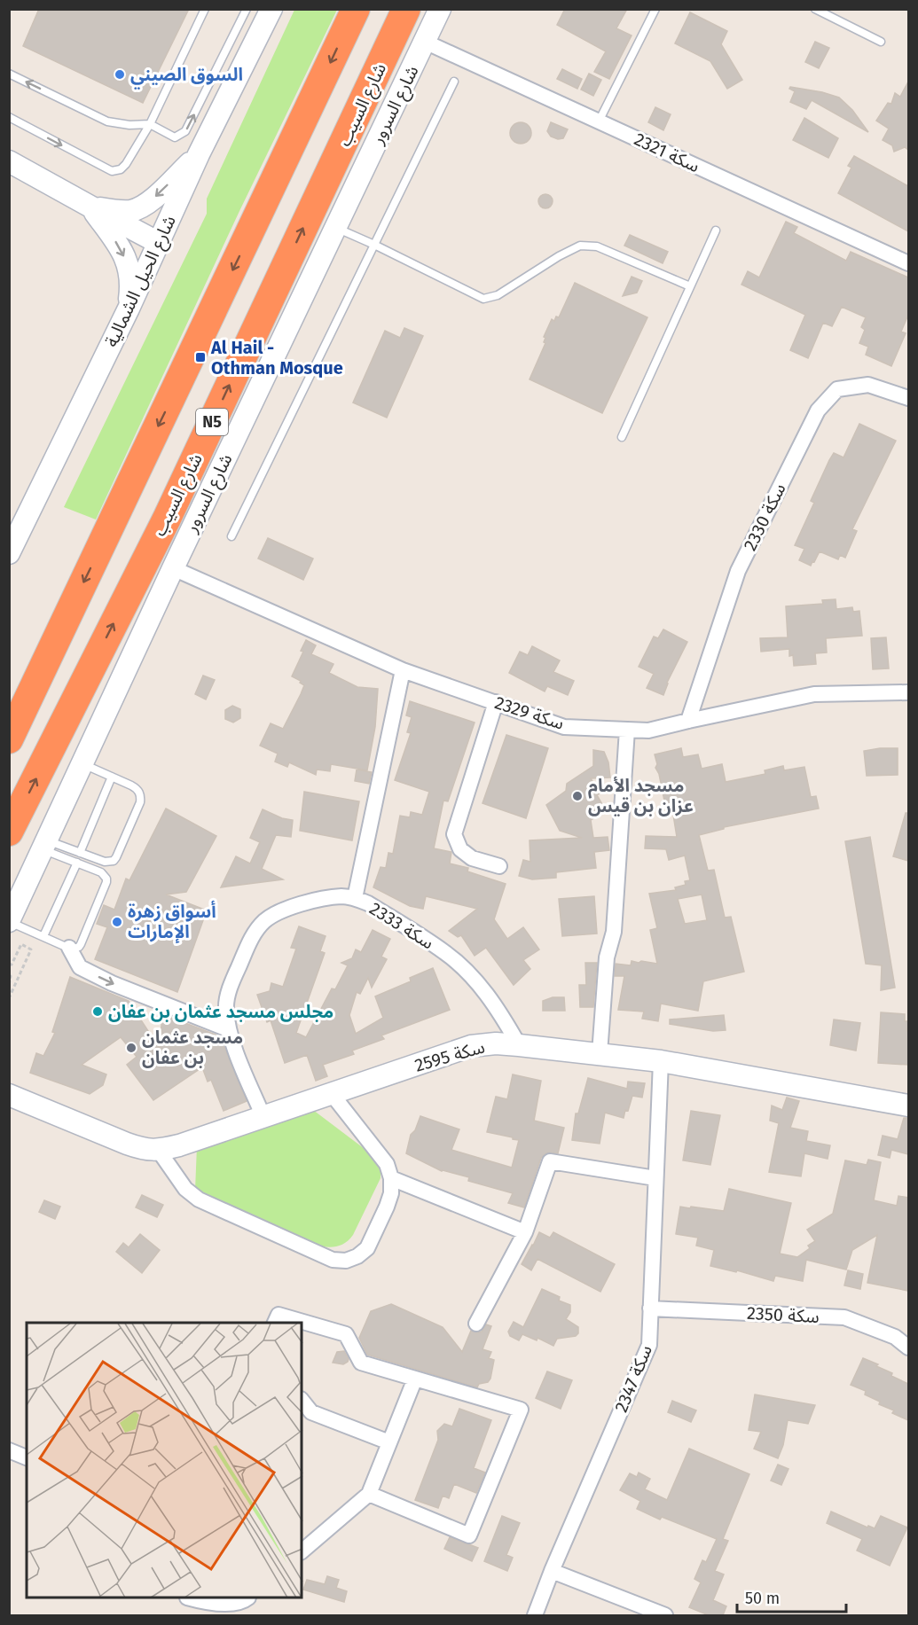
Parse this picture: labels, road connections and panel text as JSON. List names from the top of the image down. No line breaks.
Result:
{"streets":{"highway":["شارع السيب","N5"],"street":["شارع السرور","سكة 2321","شارع الحيل الشمالية","سكة 2330","سكة 2329","سكة 2333","سكة 2595","سكة 2350","سكة 2347"]},"crossings":[["شارع السرور","سكة 2321"],["شارع السرور","سكة 2329"],["سكة 2330","سكة 2329"],["سكة 2333","سكة 2595"],["سكة 2595","سكة 2347"],["سكة 2350","سكة 2347"]],"places":{"other":["السوق الصيني","مسجد الأمام عزان بن قيس","أسواق زهرة الإمارات","مجلس مسجد عثمان بن عفان","مسجد عثمان بن عفان"],"transit":["Al Hail - Othman Mosque"]},"scale_bar":"50 m"}
